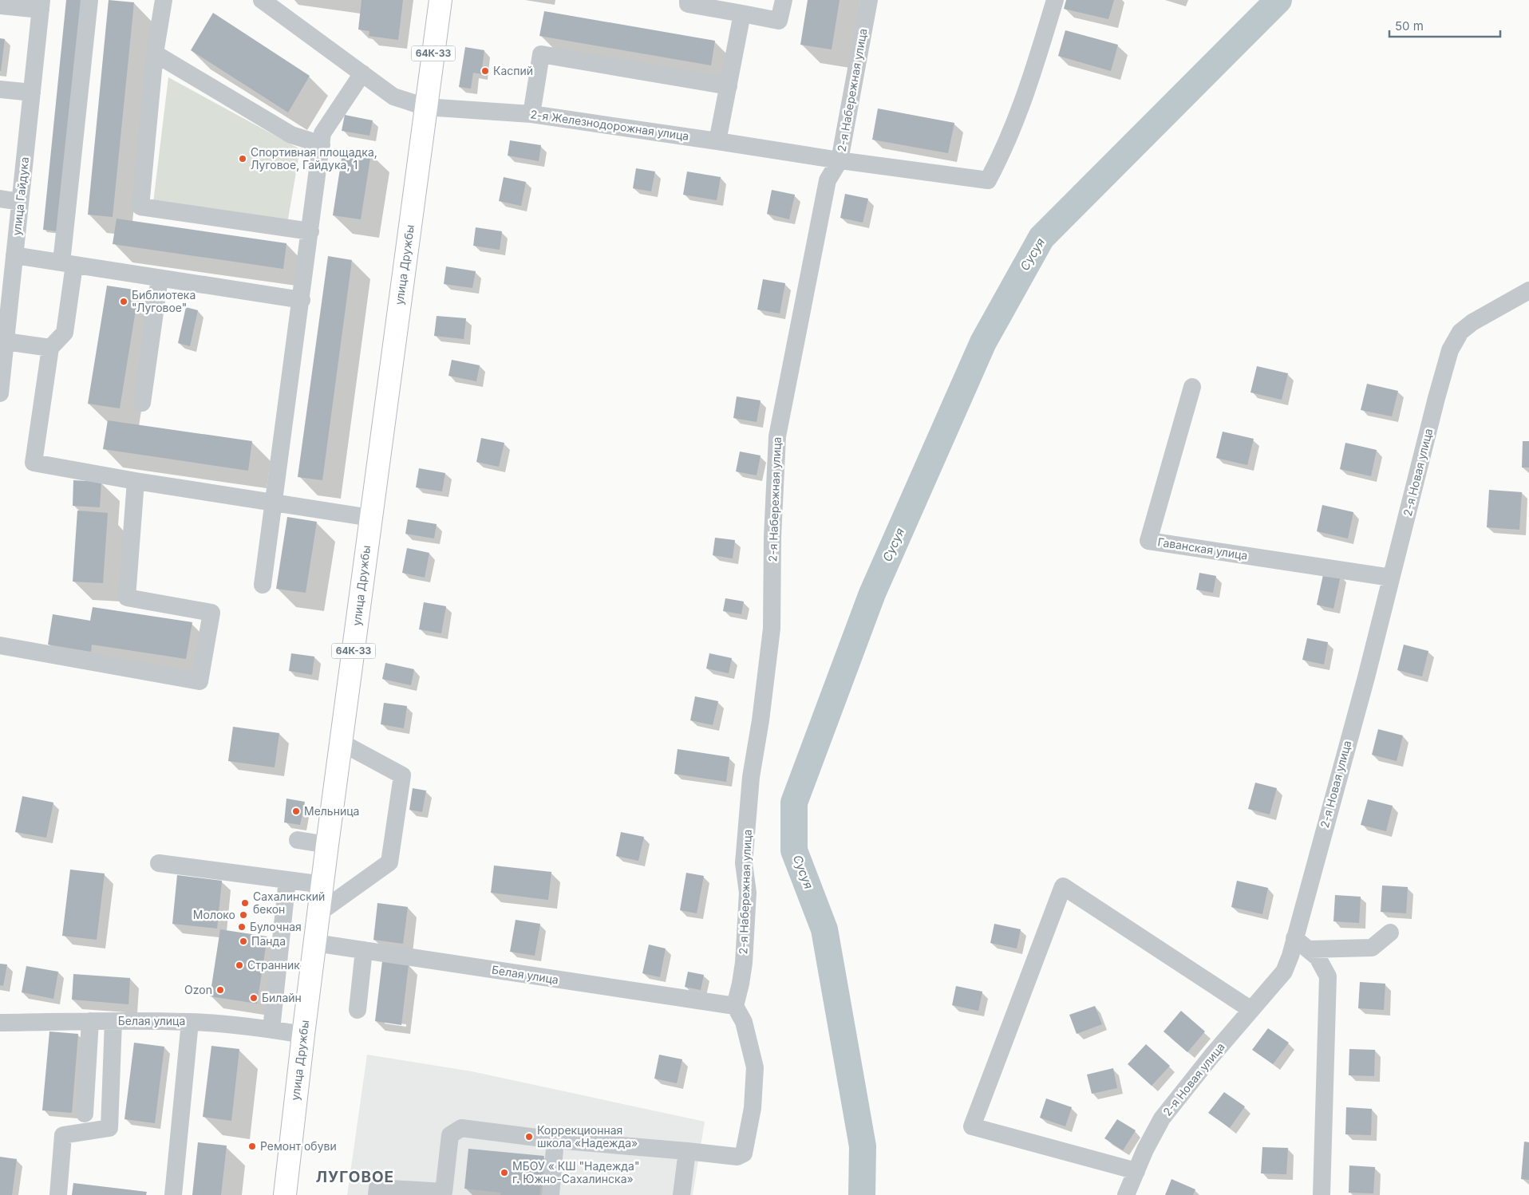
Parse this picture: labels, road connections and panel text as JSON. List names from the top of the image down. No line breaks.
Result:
{"streets":{"main road":["64К-33","улица Дружбы"],"street":["2-я Набережная улица","2-я Железнодорожная улица","улица Гайдука","2-я Новая улица","Гаванская улица","Белая улица"]},"crossings":[["2-я Набережная улица","2-я Железнодорожная улица"],["2-я Набережная улица","Белая улица"],["2-я Железнодорожная улица","улица Дружбы"],["улица Дружбы","Белая улица"],["2-я Новая улица","Гаванская улица"]],"districts":["ЛУГОВОЕ"],"water":["Сусуя"],"places":["Каспий","Спортивная площадка, Луговое, Гайдука, 1","Библиотека \"Луговое\"","Мельница","Сахалинский бекон","Молоко","Булочная","Панда","Странник","Ozon","Билайн","Коррекционная школа «Надежда»","Ремонт обуви","МБОУ « КШ \"Надежда\" г. Южно-Сахалинска»"],"scale_bar":"50 m"}
